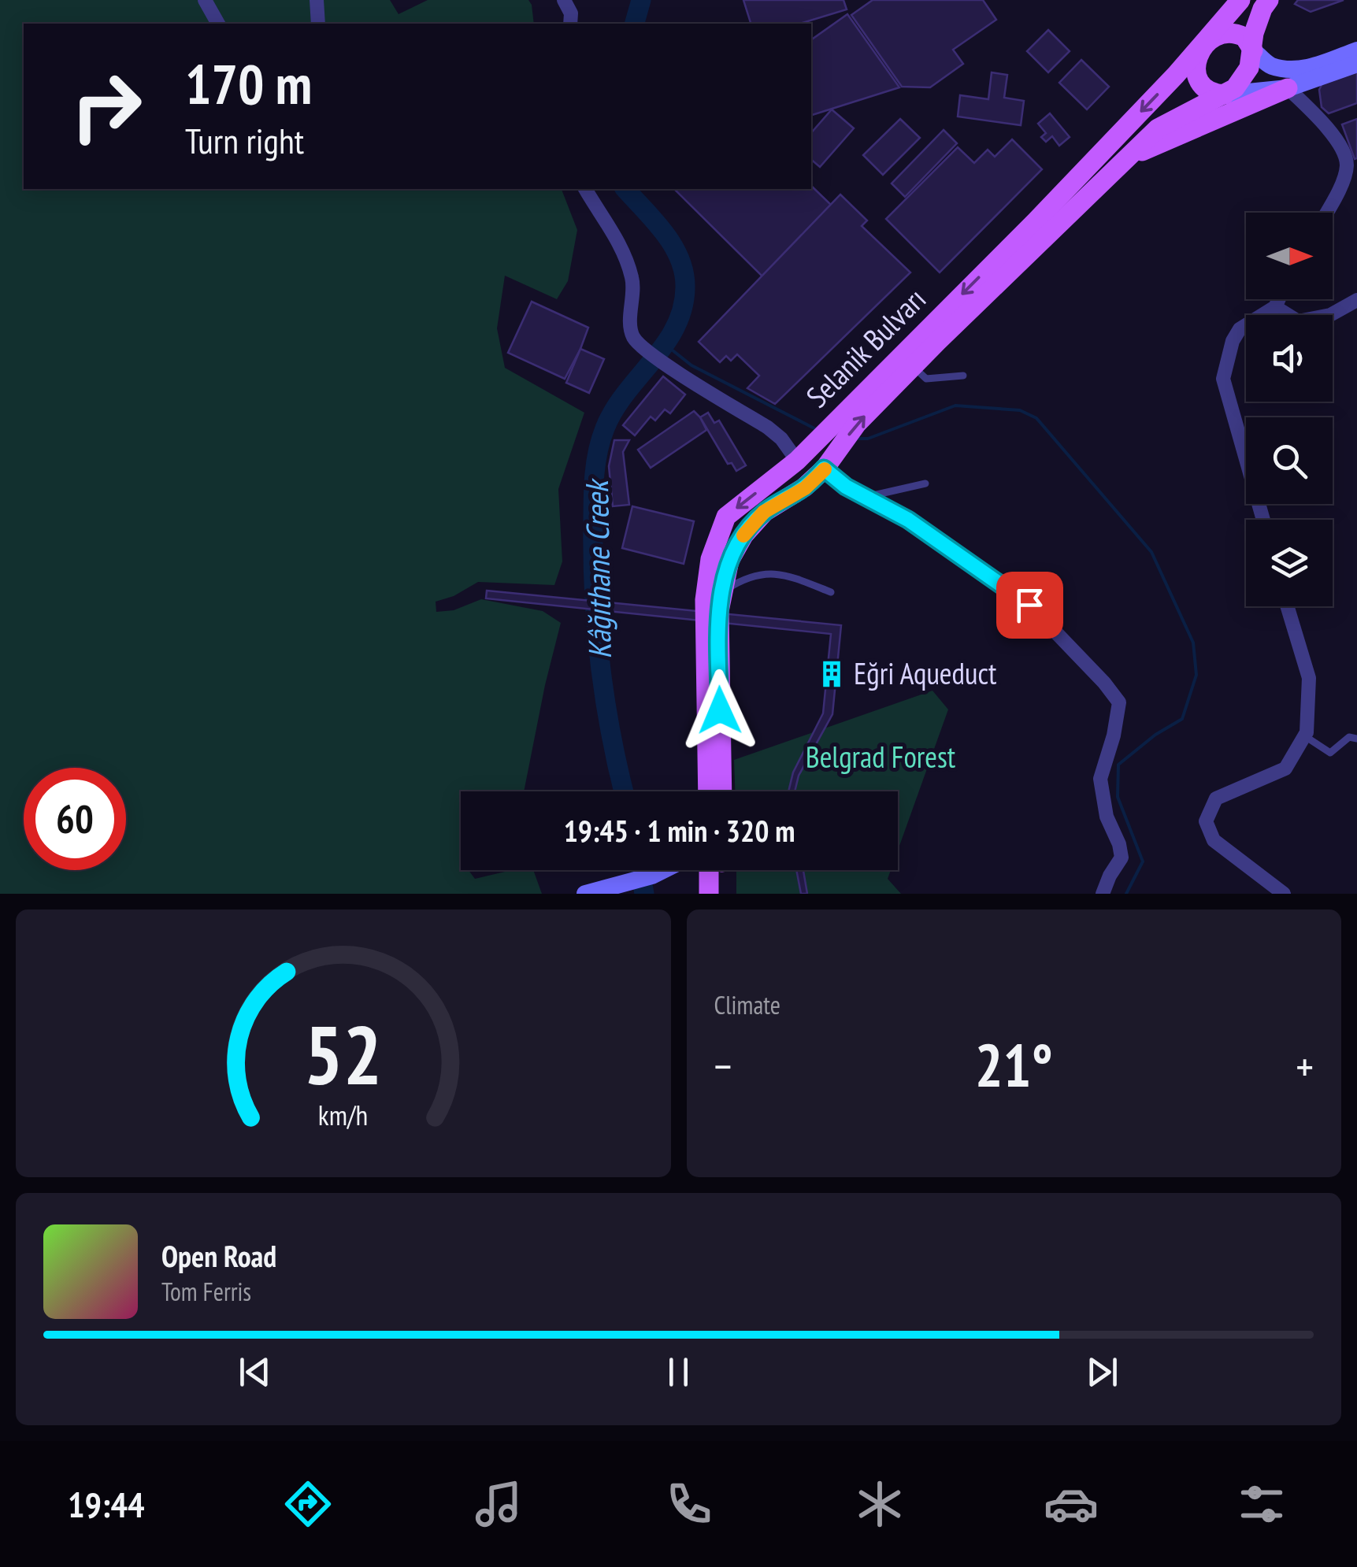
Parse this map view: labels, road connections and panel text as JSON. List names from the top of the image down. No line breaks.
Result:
{"streets":{"main road":["Selanik Bulvarı"]},"water":["Kâğıthane Creek"],"parks":["Belgrad Forest"],"places":{"building":["Eğri Aqueduct"]},"north":"right","page":{"turn":["170 m","Turn right"],"limit":"60","trip":"19:45 · 1 min · 320 m","tile":"Climate","heat":["−","21°","+"],"song":["Open Road","Tom Ferris"],"tabs":"19:44","gauge":["52","km/h"]}}
